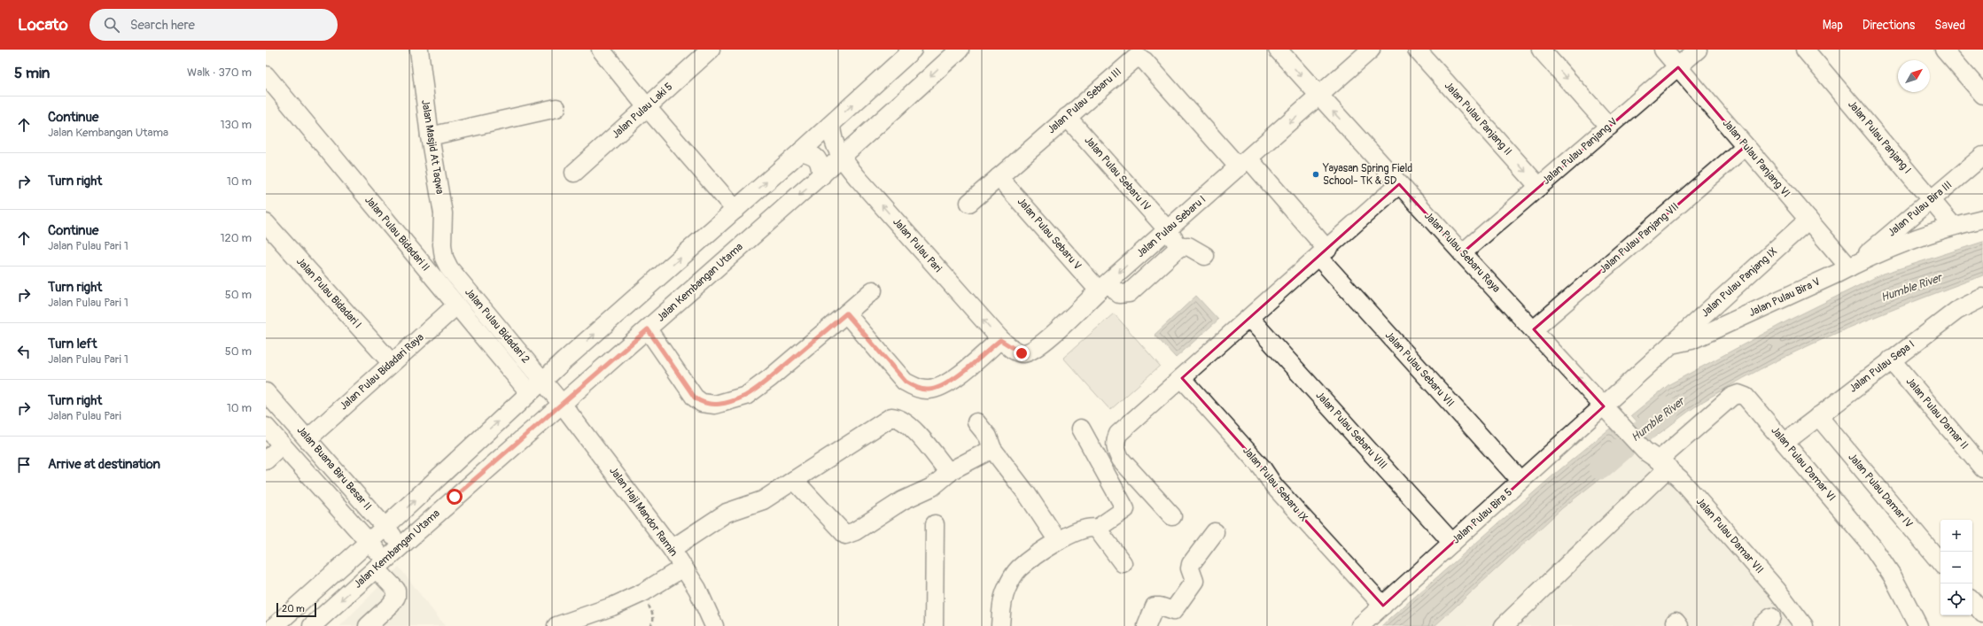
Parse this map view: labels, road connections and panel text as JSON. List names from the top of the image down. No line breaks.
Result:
{"streets":{"street":["Jalan Pulau Sebaru III","Jalan Pulau Laki 5","Jalan Pulau Panjang II","Jalan Pulau Panjang I","Jalan Masjid At Taqwa","Jalan Pulau Panjang V","Jalan Pulau Panjang VI","Jalan Pulau Sebaru IV","Jalan Pulau Bira III","Jalan Pulau Sebaru I","Jalan Pulau Bidadari II","Jalan Pulau Sebaru V","Jalan Pulau Panjang VII","Jalan Pulau Pari","Jalan Pulau Sebaru Raya","Jalan Kembangan Utama","Jalan Pulau Panjang IX","Jalan Pulau Bidadari I","Jalan Pulau Bira V","Jalan Pulau Bidadari 2","Jalan Pulau Sepa I","Jalan Pulau Sebaru VII","Jalan Pulau Bidadari Raya","Jalan Pulau Damar II","Jalan Pulau Sebaru VIII","Jalan Pulau Damar VI","Jalan Buana Biru Besar II","Jalan Pulau Sebaru IX","Jalan Pulau Damar IV","Jalan Haji Mandor Ramin","Jalan Pulau Bira 5","Jalan Pulau Damar VII"]},"crossings":[["Jalan Pulau Sebaru III","Jalan Pulau Sebaru IV"],["Jalan Pulau Sebaru III","Jalan Pulau Sebaru I"],["Jalan Pulau Sebaru III","Jalan Pulau Sebaru V"],["Jalan Pulau Sebaru III","Jalan Pulau Sebaru VII"],["Jalan Pulau Panjang II","Jalan Pulau Panjang V"],["Jalan Pulau Panjang I","Jalan Pulau Bira III"],["Jalan Pulau Panjang I","Jalan Pulau Bira V"],["Jalan Masjid At Taqwa","Jalan Pulau Bidadari 2"],["Jalan Pulau Panjang V","Jalan Pulau Panjang VI"],["Jalan Pulau Panjang V","Jalan Pulau Sebaru Raya"],["Jalan Pulau Panjang VI","Jalan Pulau Bira III"],["Jalan Pulau Panjang VI","Jalan Pulau Panjang VII"],["Jalan Pulau Panjang VI","Jalan Pulau Panjang IX"],["Jalan Pulau Panjang VI","Jalan Pulau Bira V"],["Jalan Pulau Sebaru IV","Jalan Pulau Sebaru I"],["Jalan Pulau Sebaru IV","Jalan Pulau Sebaru V"],["Jalan Pulau Bira III","Jalan Pulau Bira V"],["Jalan Pulau Sebaru I","Jalan Pulau Sebaru V"],["Jalan Pulau Sebaru I","Jalan Pulau Pari"],["Jalan Pulau Sebaru I","Jalan Pulau Sebaru Raya"],["Jalan Pulau Sebaru I","Jalan Pulau Sebaru VII"],["Jalan Pulau Bidadari II","Jalan Pulau Bidadari Raya"],["Jalan Pulau Panjang VII","Jalan Pulau Sebaru Raya"],["Jalan Pulau Pari","Jalan Kembangan Utama"],["Jalan Pulau Sebaru Raya","Jalan Pulau Damar VI"],["Jalan Pulau Sebaru Raya","Jalan Pulau Bira 5"],["Jalan Pulau Sebaru Raya","Jalan Pulau Damar VII"],["Jalan Kembangan Utama","Jalan Pulau Bidadari 2"],["Jalan Kembangan Utama","Jalan Buana Biru Besar II"],["Jalan Kembangan Utama","Jalan Haji Mandor Ramin"],["Jalan Pulau Panjang IX","Jalan Pulau Bira V"],["Jalan Pulau Bidadari I","Jalan Pulau Bidadari Raya"],["Jalan Pulau Bidadari 2","Jalan Haji Mandor Ramin"],["Jalan Pulau Sepa I","Jalan Pulau Damar II"],["Jalan Pulau Sepa I","Jalan Pulau Damar VI"],["Jalan Pulau Sepa I","Jalan Pulau Damar IV"],["Jalan Pulau Sebaru VII","Jalan Pulau Bira 5"],["Jalan Pulau Bidadari Raya","Jalan Buana Biru Besar II"],["Jalan Pulau Sebaru VIII","Jalan Pulau Bira 5"],["Jalan Pulau Damar VI","Jalan Pulau Damar VII"],["Jalan Pulau Sebaru IX","Jalan Pulau Bira 5"]],"one_way":["Jalan Pulau Pari"],"water":["Humble River"],"places":["Yayasan Spring Field School- TK & SD"],"scale_bar":"20 m","north":"top right","page":{"header":"Locato","search":"Search here","nav":["Map","Directions","Saved"],"heading":["5 min","Walk · 370 m"],"list":[["Continue","Jalan Kembangan Utama","130 m"],["Turn right","10 m"],["Continue","Jalan Pulau Pari 1","120 m"],["Turn right","Jalan Pulau Pari 1","50 m"],["Turn left","Jalan Pulau Pari 1","50 m"],["Turn right","Jalan Pulau Pari","10 m"],"Arrive at destination"],"map_buttons":["+","−"],"scale":"20 m"}}
